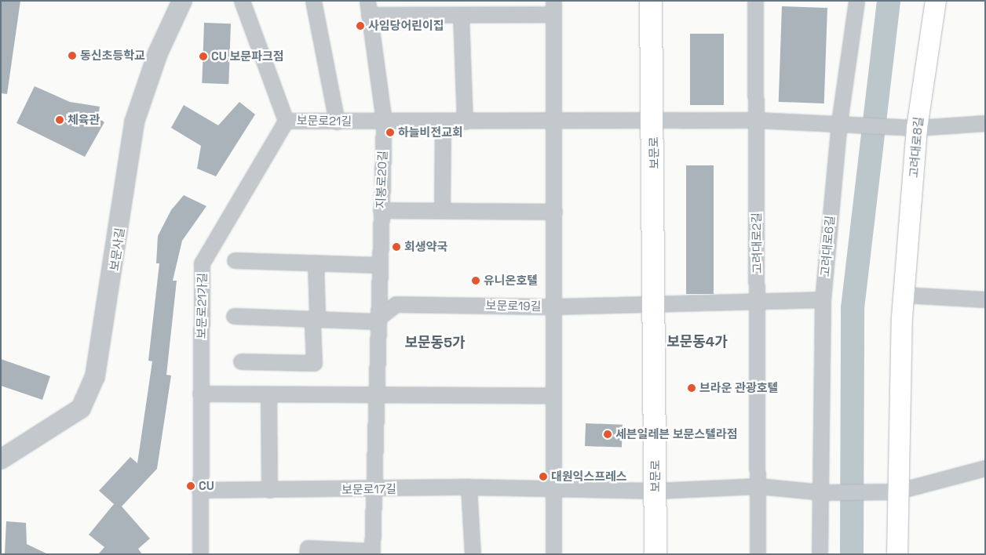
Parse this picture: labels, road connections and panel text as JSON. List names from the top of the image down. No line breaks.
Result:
{"streets":{"main road":["고려대로8길","보문로"],"street":["보문로21길","지봉로20길","고려대로2길","고려대로6길","보문사길","보문로21가길","보문로19길","보문로17길"]},"crossings":[["보문로21길","고려대로8길"],["보문로21길","보문로"],["보문로21길","지봉로20길"],["보문로21길","고려대로2길"],["보문로21길","고려대로6길"],["보문로21길","보문로21가길"],["고려대로8길","보문로17길"],["보문로","보문로19길"],["보문로","보문로17길"],["지봉로20길","보문로19길"],["지봉로20길","보문로17길"],["고려대로2길","보문로17길"],["고려대로6길","보문로17길"],["보문로21가길","보문로17길"]],"districts":["보문동4가","보문동5가"],"places":["사임당어린이집","동신초등학교","CU 보문파크점","체육관","하늘비전교회","회생약국","유니온호텔","브라운 관광호텔","세븐일레븐 보문스텔라점","대원익스프레스","CU"]}
